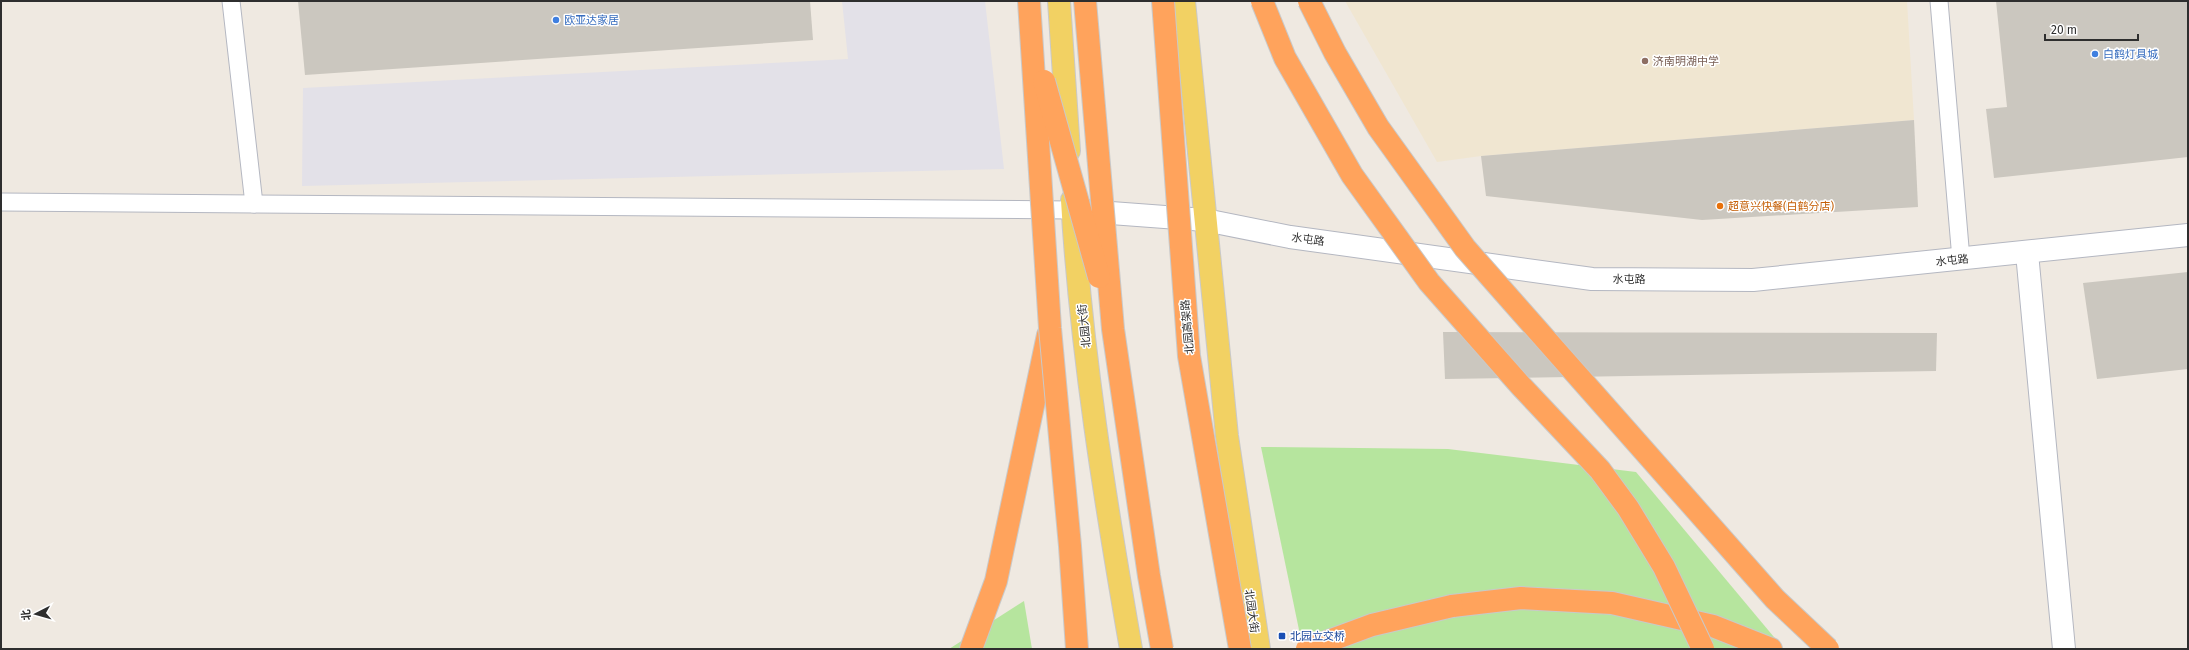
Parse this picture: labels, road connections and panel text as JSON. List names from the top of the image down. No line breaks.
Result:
{"streets":{"highway":["北园高架路"],"main road":["北园大街"],"street":["水屯路"]},"crossings":[["水屯路","北园大街"]],"places":{"other":["欧亚达家居","白鹤灯具城","济南明湖中学","超意兴快餐(白鹤分店)"],"transit":["北园立交桥"]},"scale_bar":"20 m","north":"left"}
